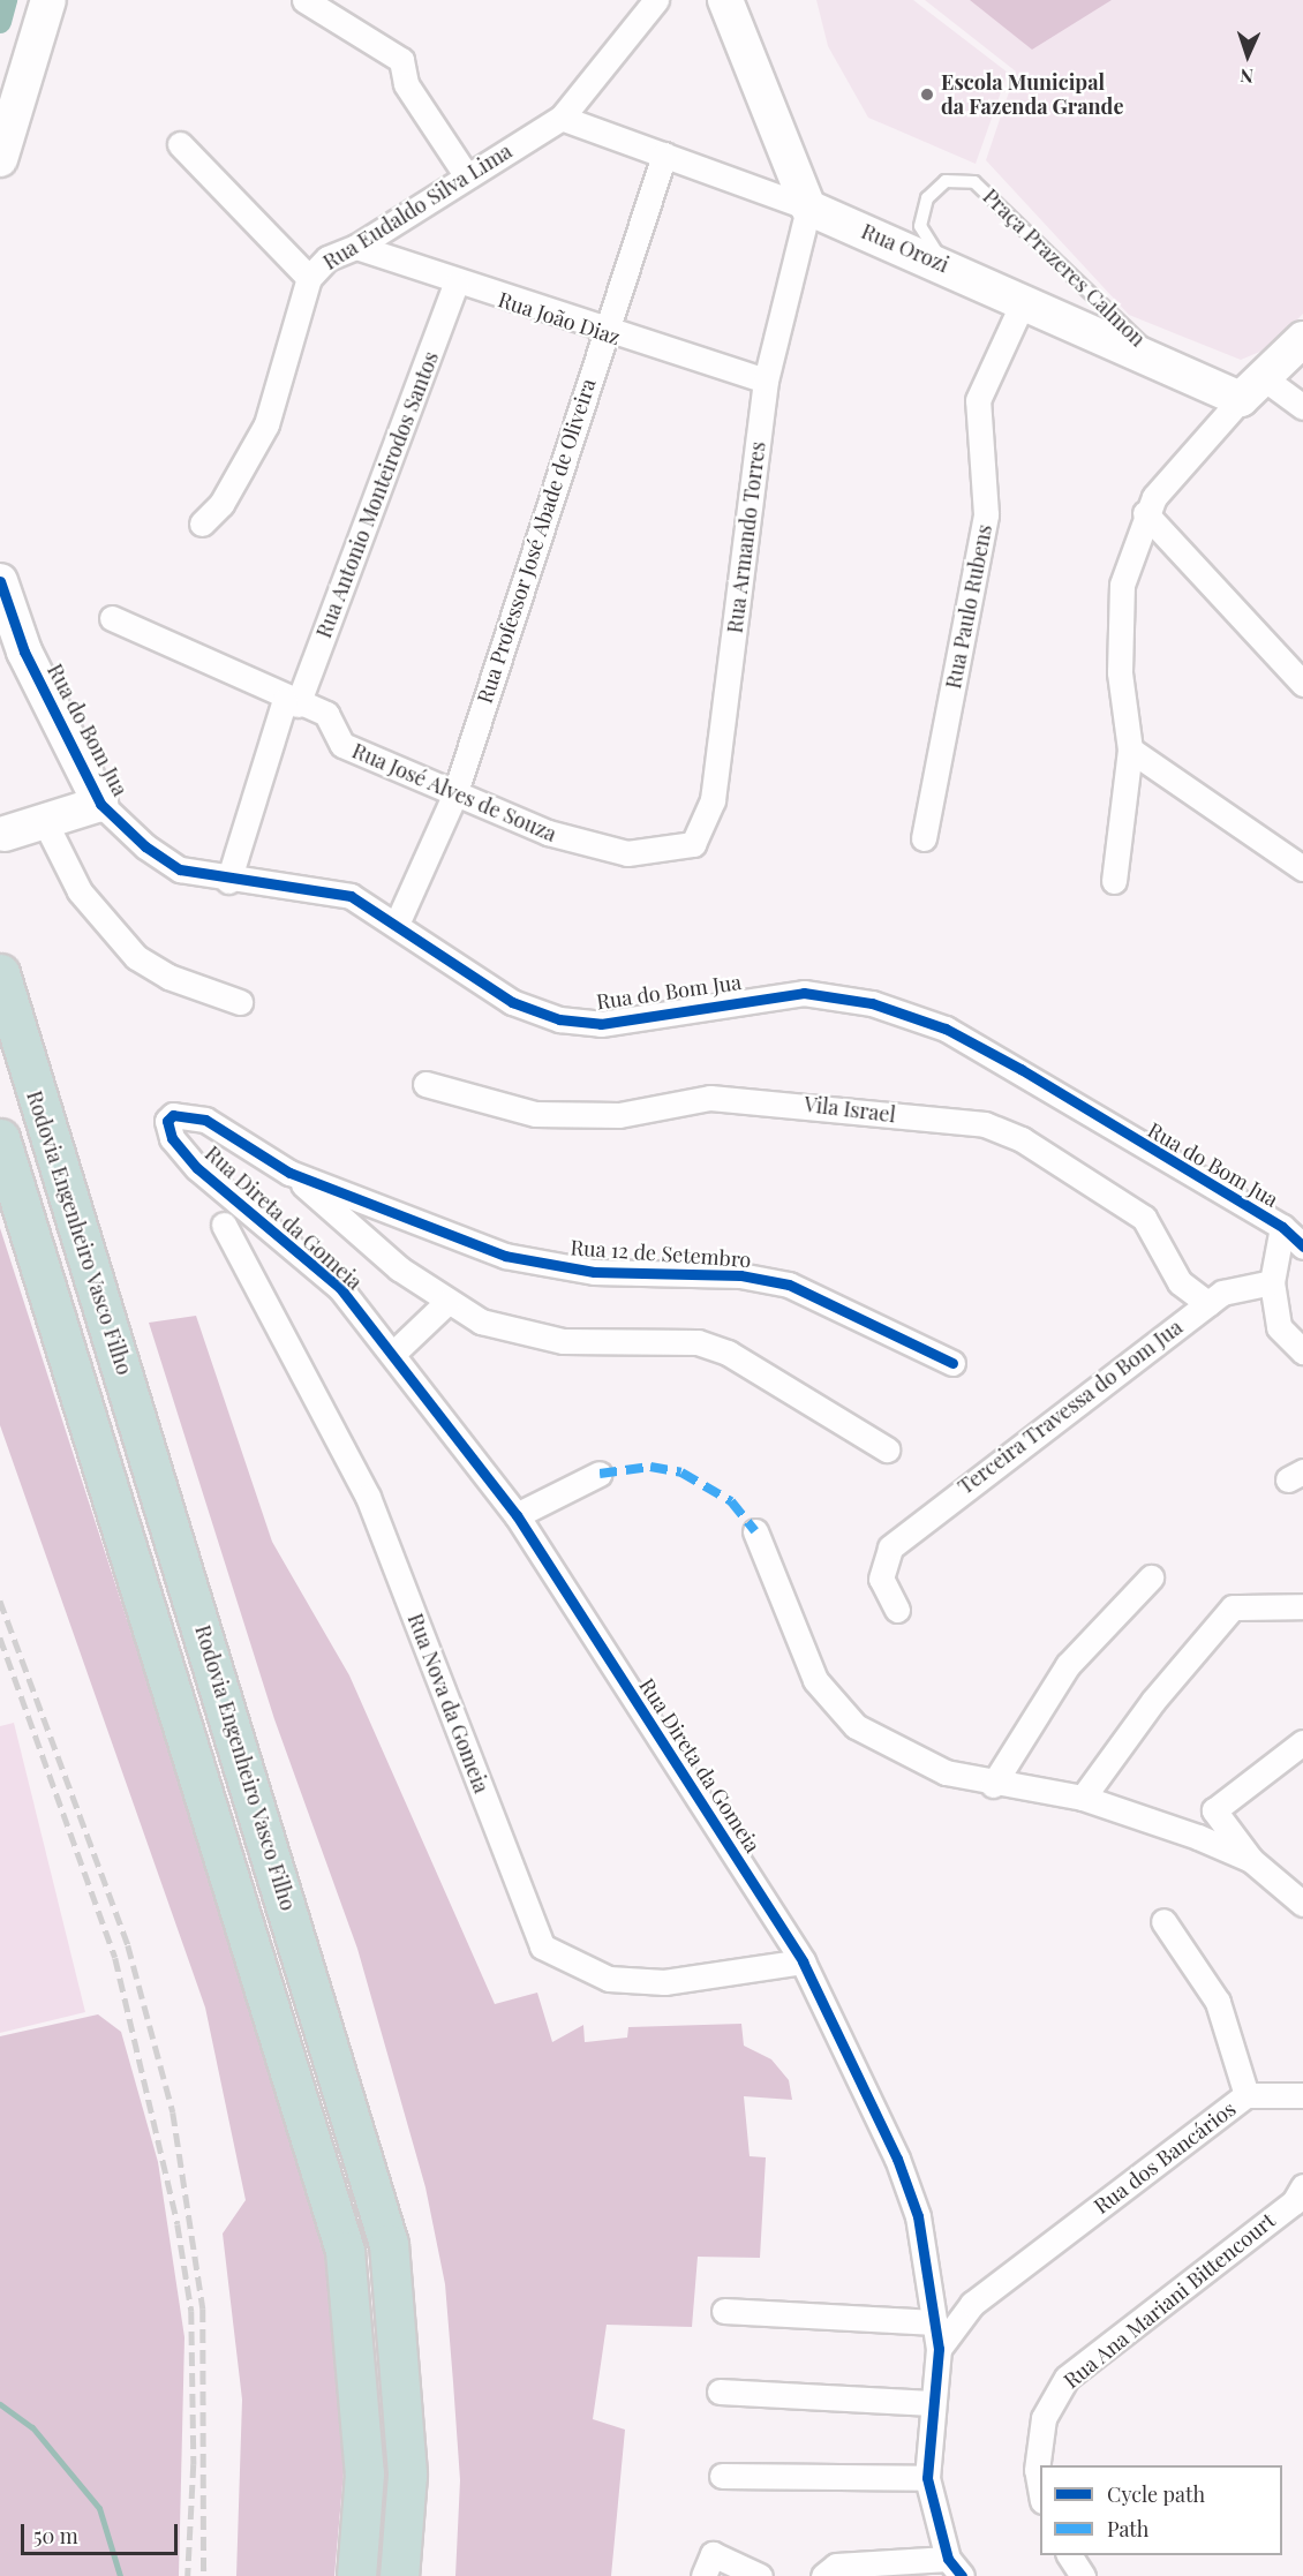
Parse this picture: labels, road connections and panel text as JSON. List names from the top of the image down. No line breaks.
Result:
{"streets":{"highway":["Rodovia Engenheiro Vasco Filho"],"street":["Rua Eudaldo Silva Lima","Rua Orozi","Rua João Diaz","Rua Antonio Monteirodos Santos","Rua Armando Torres","Rua Professor José Abade de Oliveira","Rua Paulo Rubens","Rua do Bom Jua","Rua José Alves de Souza","Vila Israel","Rua Direta da Gomeia","Rua 12 de Setembro","Terceira Travessa do Bom Jua","Rua Nova da Gomeia","Rua dos Bancários","Rua Ana Mariani Bittencourt"],"lane":["Praça Prazeres Calmon"]},"crossings":[["Rua Eudaldo Silva Lima","Rua Orozi"],["Rua Eudaldo Silva Lima","Rua João Diaz"],["Rua Orozi","Praça Prazeres Calmon"],["Rua Orozi","Rua Armando Torres"],["Rua Orozi","Rua Professor José Abade de Oliveira"],["Rua Orozi","Rua Paulo Rubens"],["Rua João Diaz","Rua Antonio Monteirodos Santos"],["Rua João Diaz","Rua Armando Torres"],["Rua João Diaz","Rua Professor José Abade de Oliveira"],["Rua Antonio Monteirodos Santos","Rua do Bom Jua"],["Rua Antonio Monteirodos Santos","Rua José Alves de Souza"],["Rua Armando Torres","Rua José Alves de Souza"],["Rua Professor José Abade de Oliveira","Rua do Bom Jua"],["Rua Professor José Abade de Oliveira","Rua José Alves de Souza"],["Vila Israel","Terceira Travessa do Bom Jua"],["Rua Direta da Gomeia","Rua 12 de Setembro"],["Rua Direta da Gomeia","Rua Nova da Gomeia"],["Rua Direta da Gomeia","Rua dos Bancários"]],"places":["Escola Municipal da Fazenda Grande"],"legend":["Cycle path","Path"],"scale_bar":"50 m","north":"bottom"}
